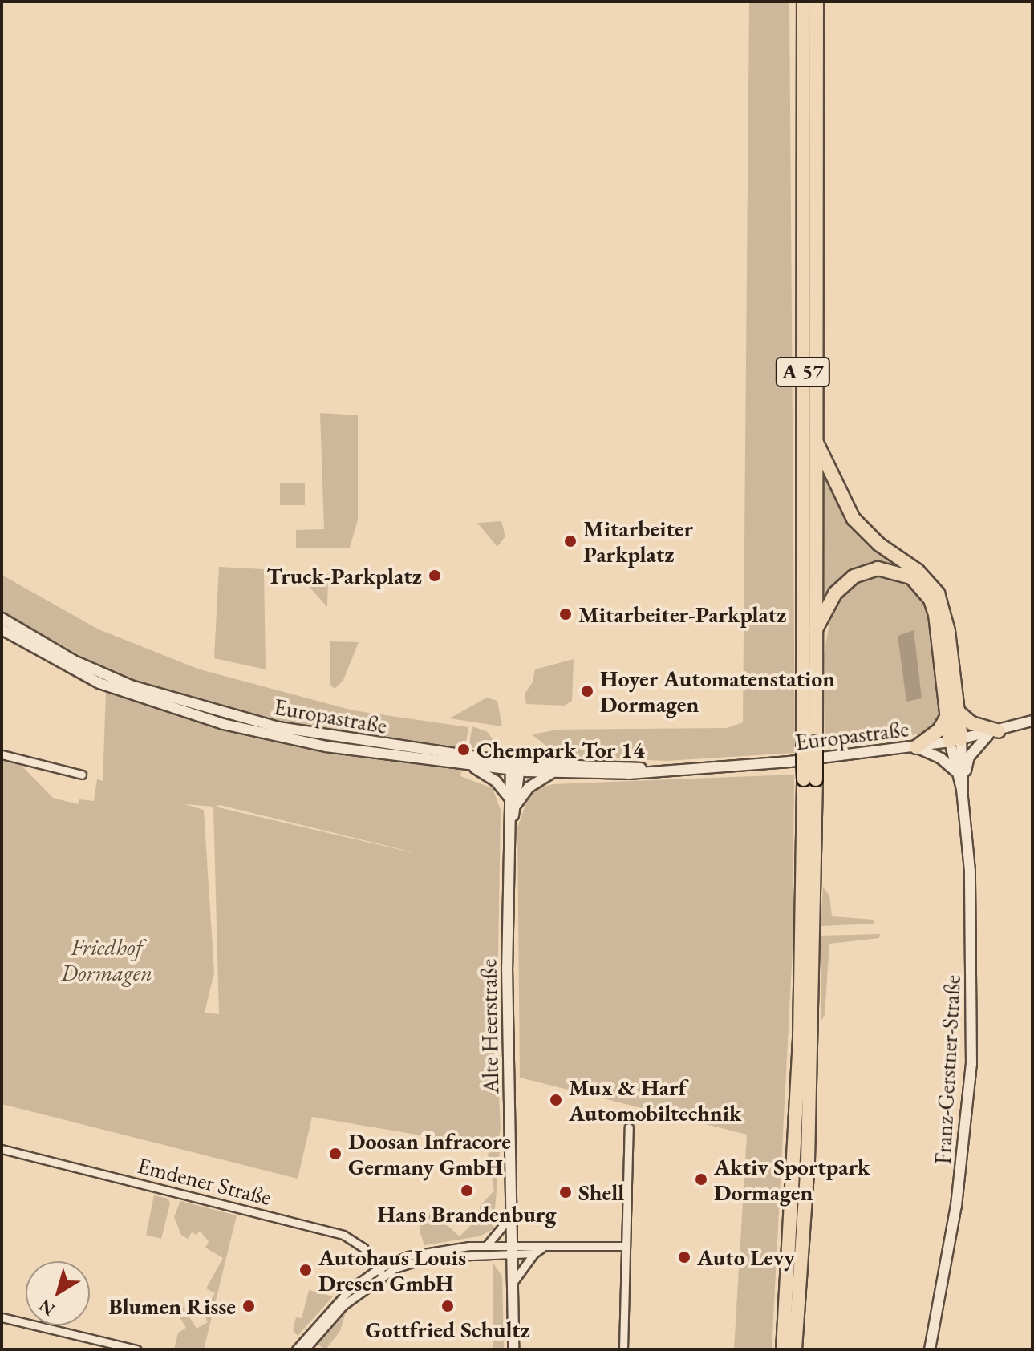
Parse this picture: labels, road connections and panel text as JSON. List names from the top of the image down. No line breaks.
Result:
{"streets":{"highway":["A 57"],"main road":["Europastraße","Alte Heerstraße","Franz-Gerstner-Straße"],"street":["Emdener Straße"]},"crossings":[["Europastraße","Alte Heerstraße"],["Europastraße","Franz-Gerstner-Straße"]],"parks":["Friedhof Dormagen"],"places":["Mitarbeiter Parkplatz","Truck-Parkplatz","Mitarbeiter-Parkplatz","Hoyer Automatenstation Dormagen","Chempark Tor 14","Mux & Harf Automobiltechnik","Doosan Infracore Germany GmbH","Aktiv Sportpark Dormagen","Hans Brandenburg","Shell","Auto Levy","Autohaus Louis Dresen GmbH","Blumen Risse","Gottfried Schultz"],"north":"bottom left"}
